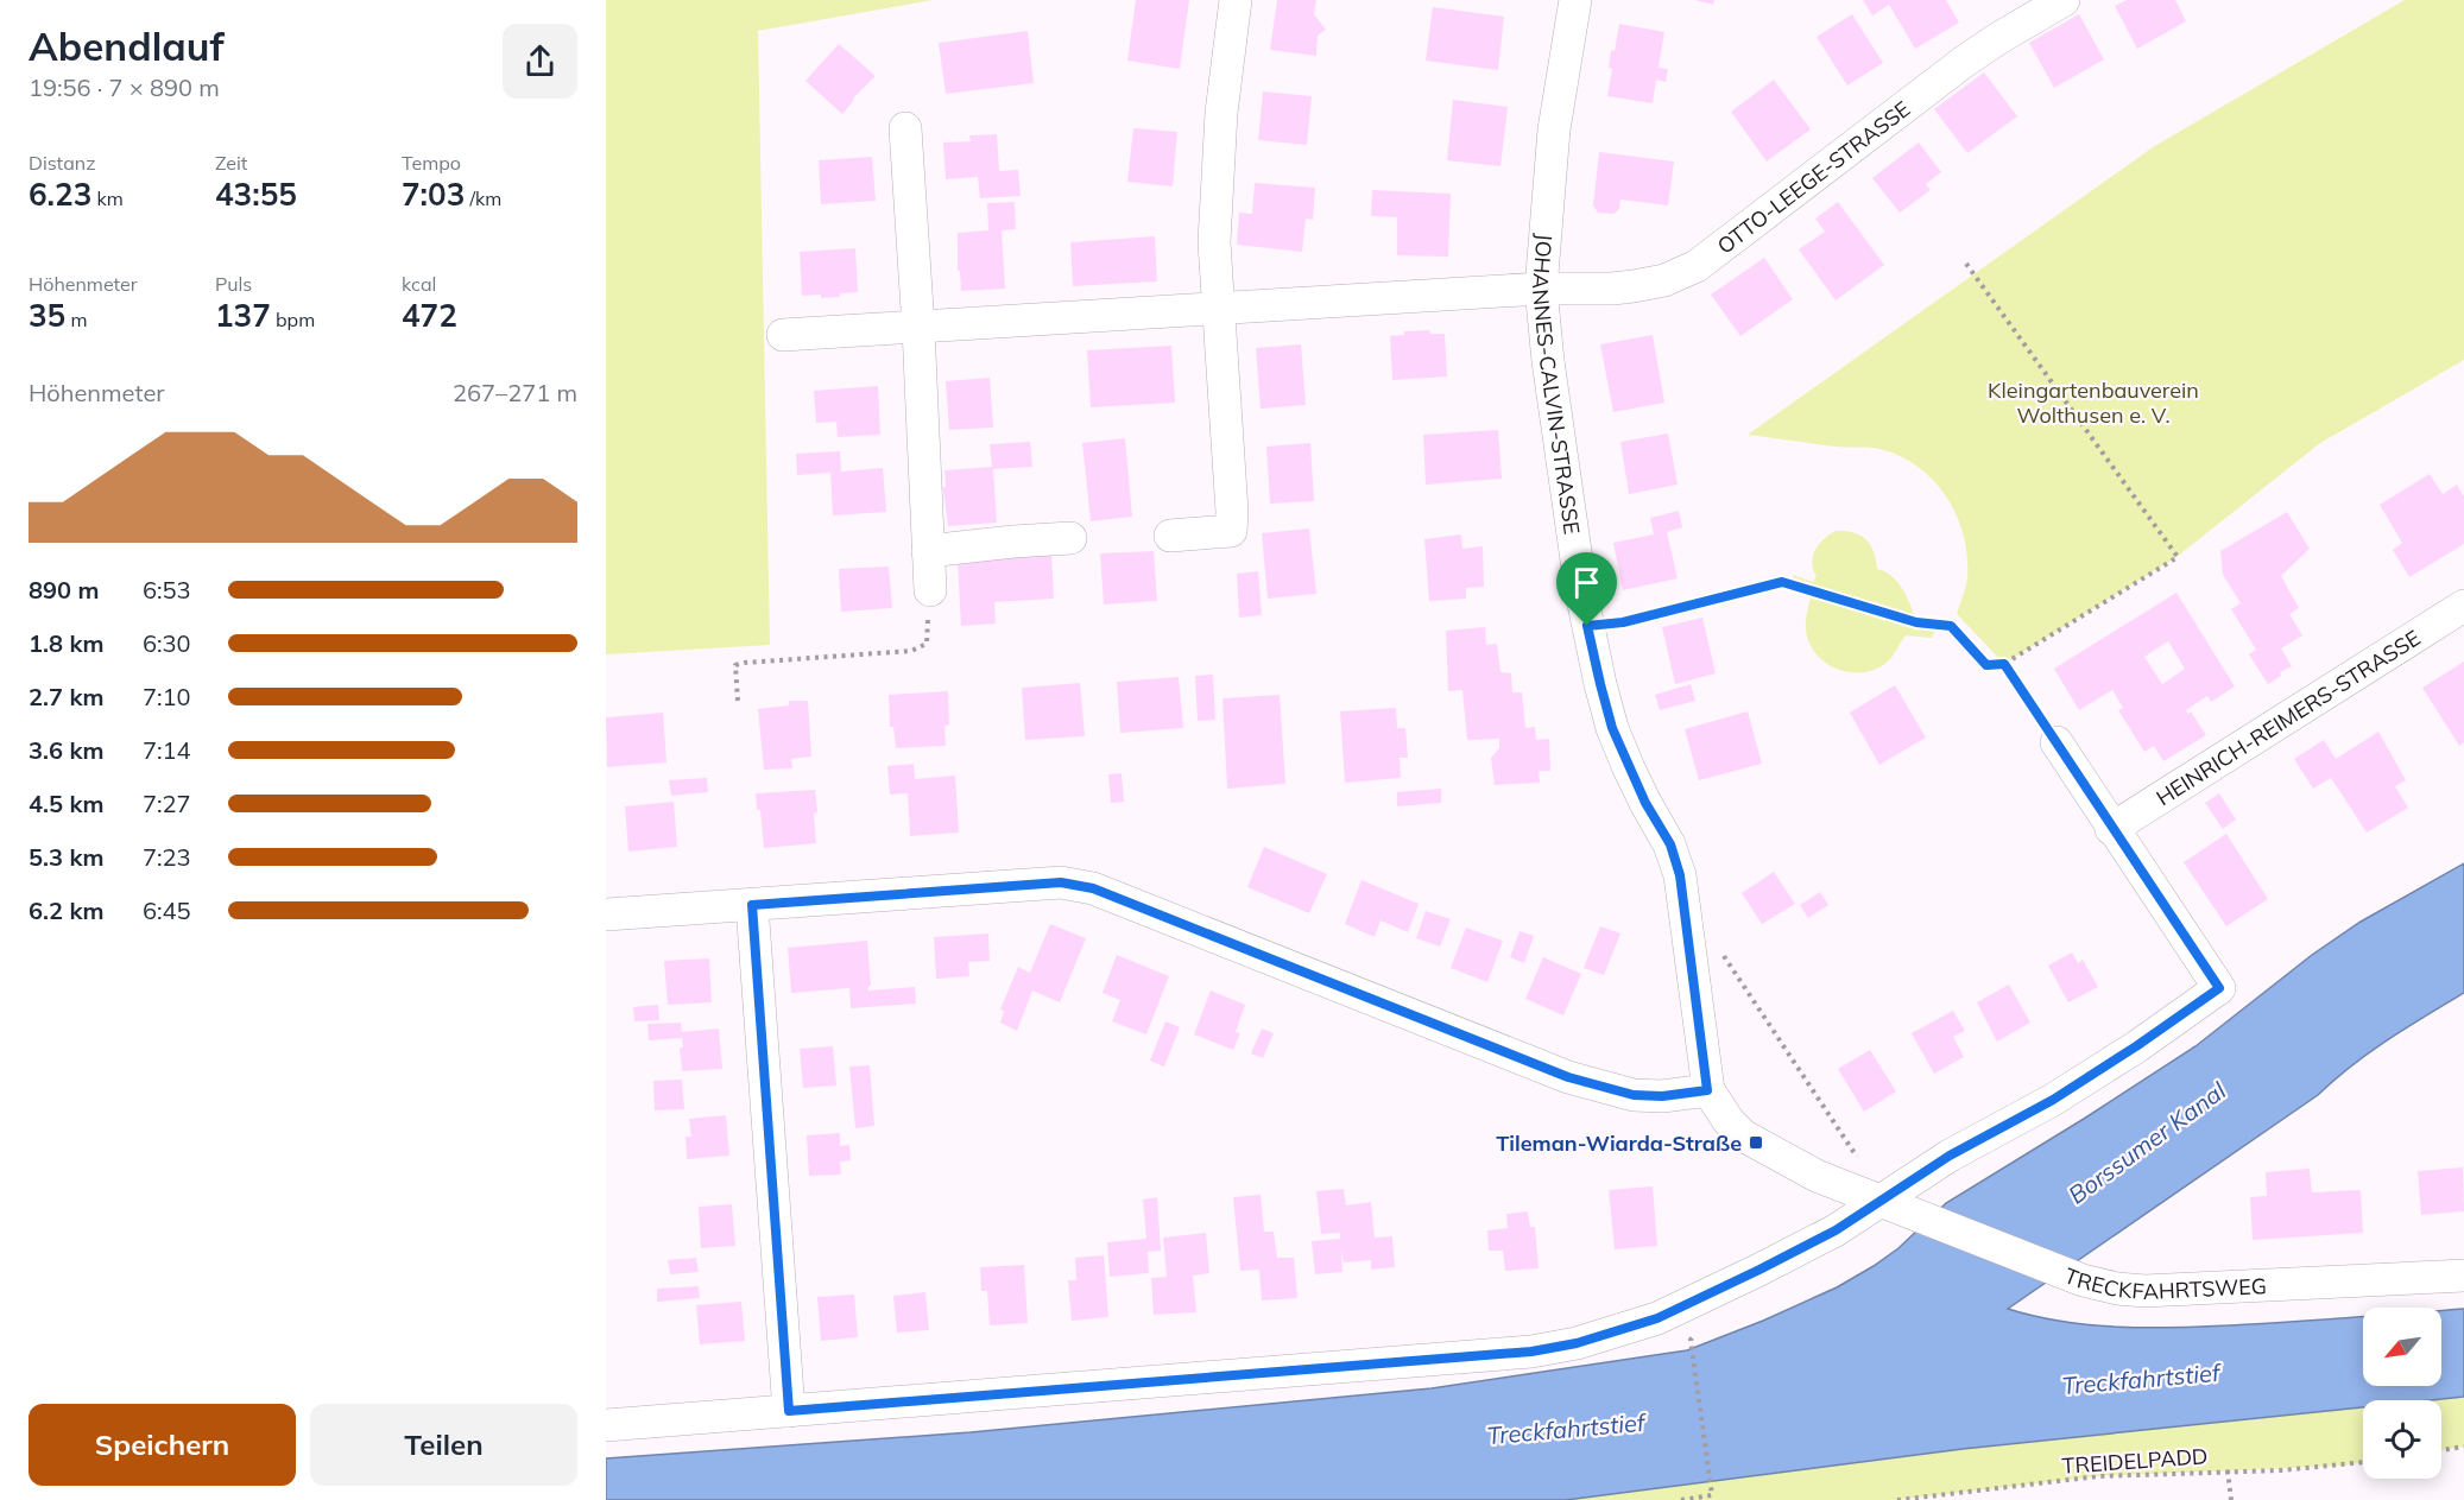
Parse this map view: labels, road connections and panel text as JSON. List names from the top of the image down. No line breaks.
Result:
{"streets":{"street":["OTTO-LEEGE-STRASSE","JOHANNES-CALVIN-STRASSE","HEINRICH-REIMERS-STRASSE","TRECKFAHRTSWEG"],"path":["TREIDELPADD"]},"crossings":[["OTTO-LEEGE-STRASSE","JOHANNES-CALVIN-STRASSE"]],"water":["Borssumer Kanal","Treckfahrtstief"],"parks":["Kleingartenbauverein Wolthusen e. V."],"places":{"transit":["Tileman-Wiarda-Straße"]},"north":"bottom left","page":{"heading":["Abendlauf","19:56 · 7 × 890 m"],"stats":[["Distanz","6.23 km"],["Zeit","43:55"],["Tempo","7:03 /km"],["Höhenmeter","35 m"],["Puls","137 bpm"],["kcal","472"]],"chart":["Höhenmeter","267–271 m"],"list":[{"name":"890 m","note":"6:53"},{"name":"1.8 km","note":"6:30"},{"name":"2.7 km","note":"7:10"},{"name":"3.6 km","note":"7:14"},{"name":"4.5 km","note":"7:27"},{"name":"5.3 km","note":"7:23"},{"name":"6.2 km","note":"6:45"}],"buttons":["Speichern","Teilen"]}}
